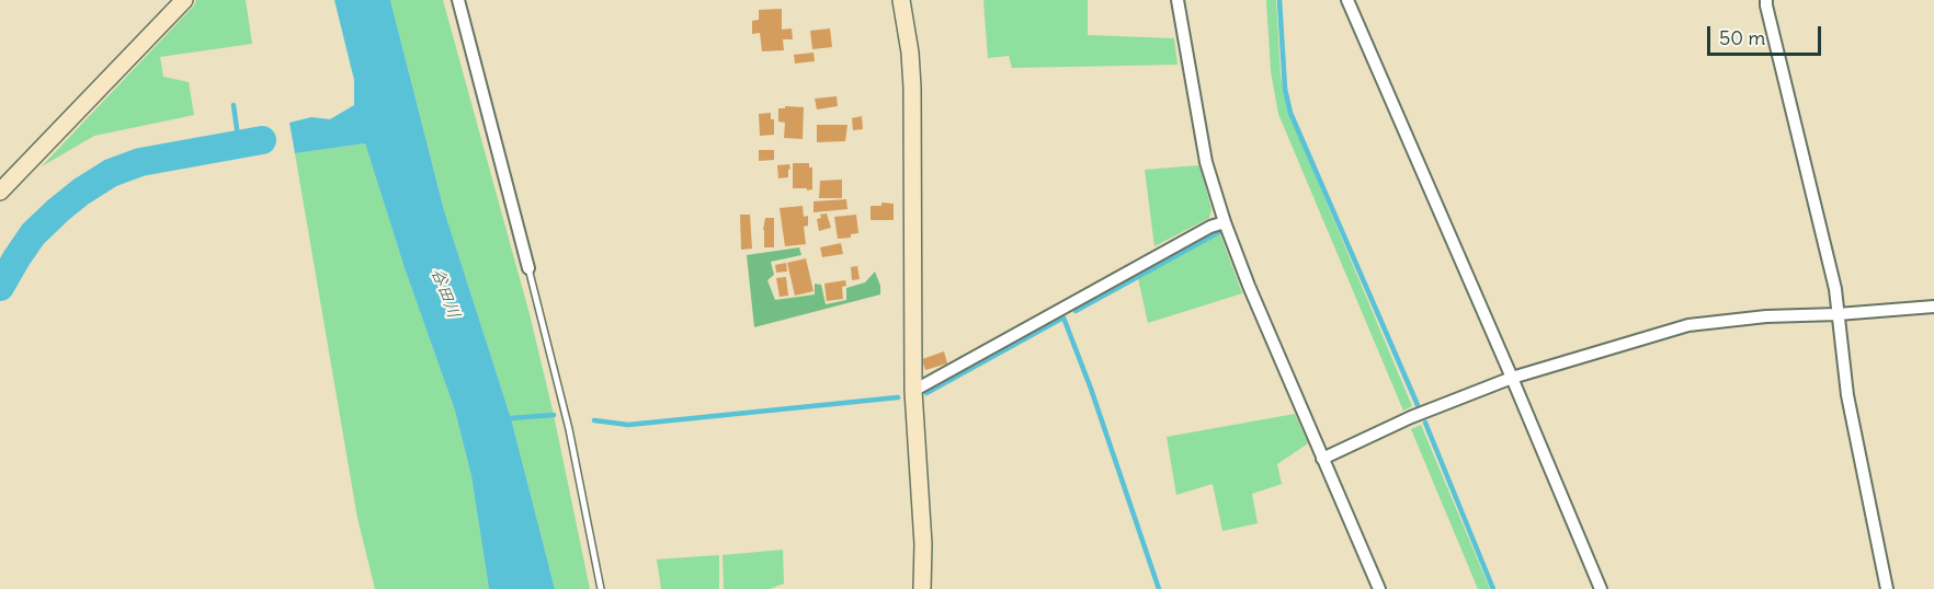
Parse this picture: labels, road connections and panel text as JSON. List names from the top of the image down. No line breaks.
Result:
{"water":["谷田川"],"scale_bar":"50 m"}
